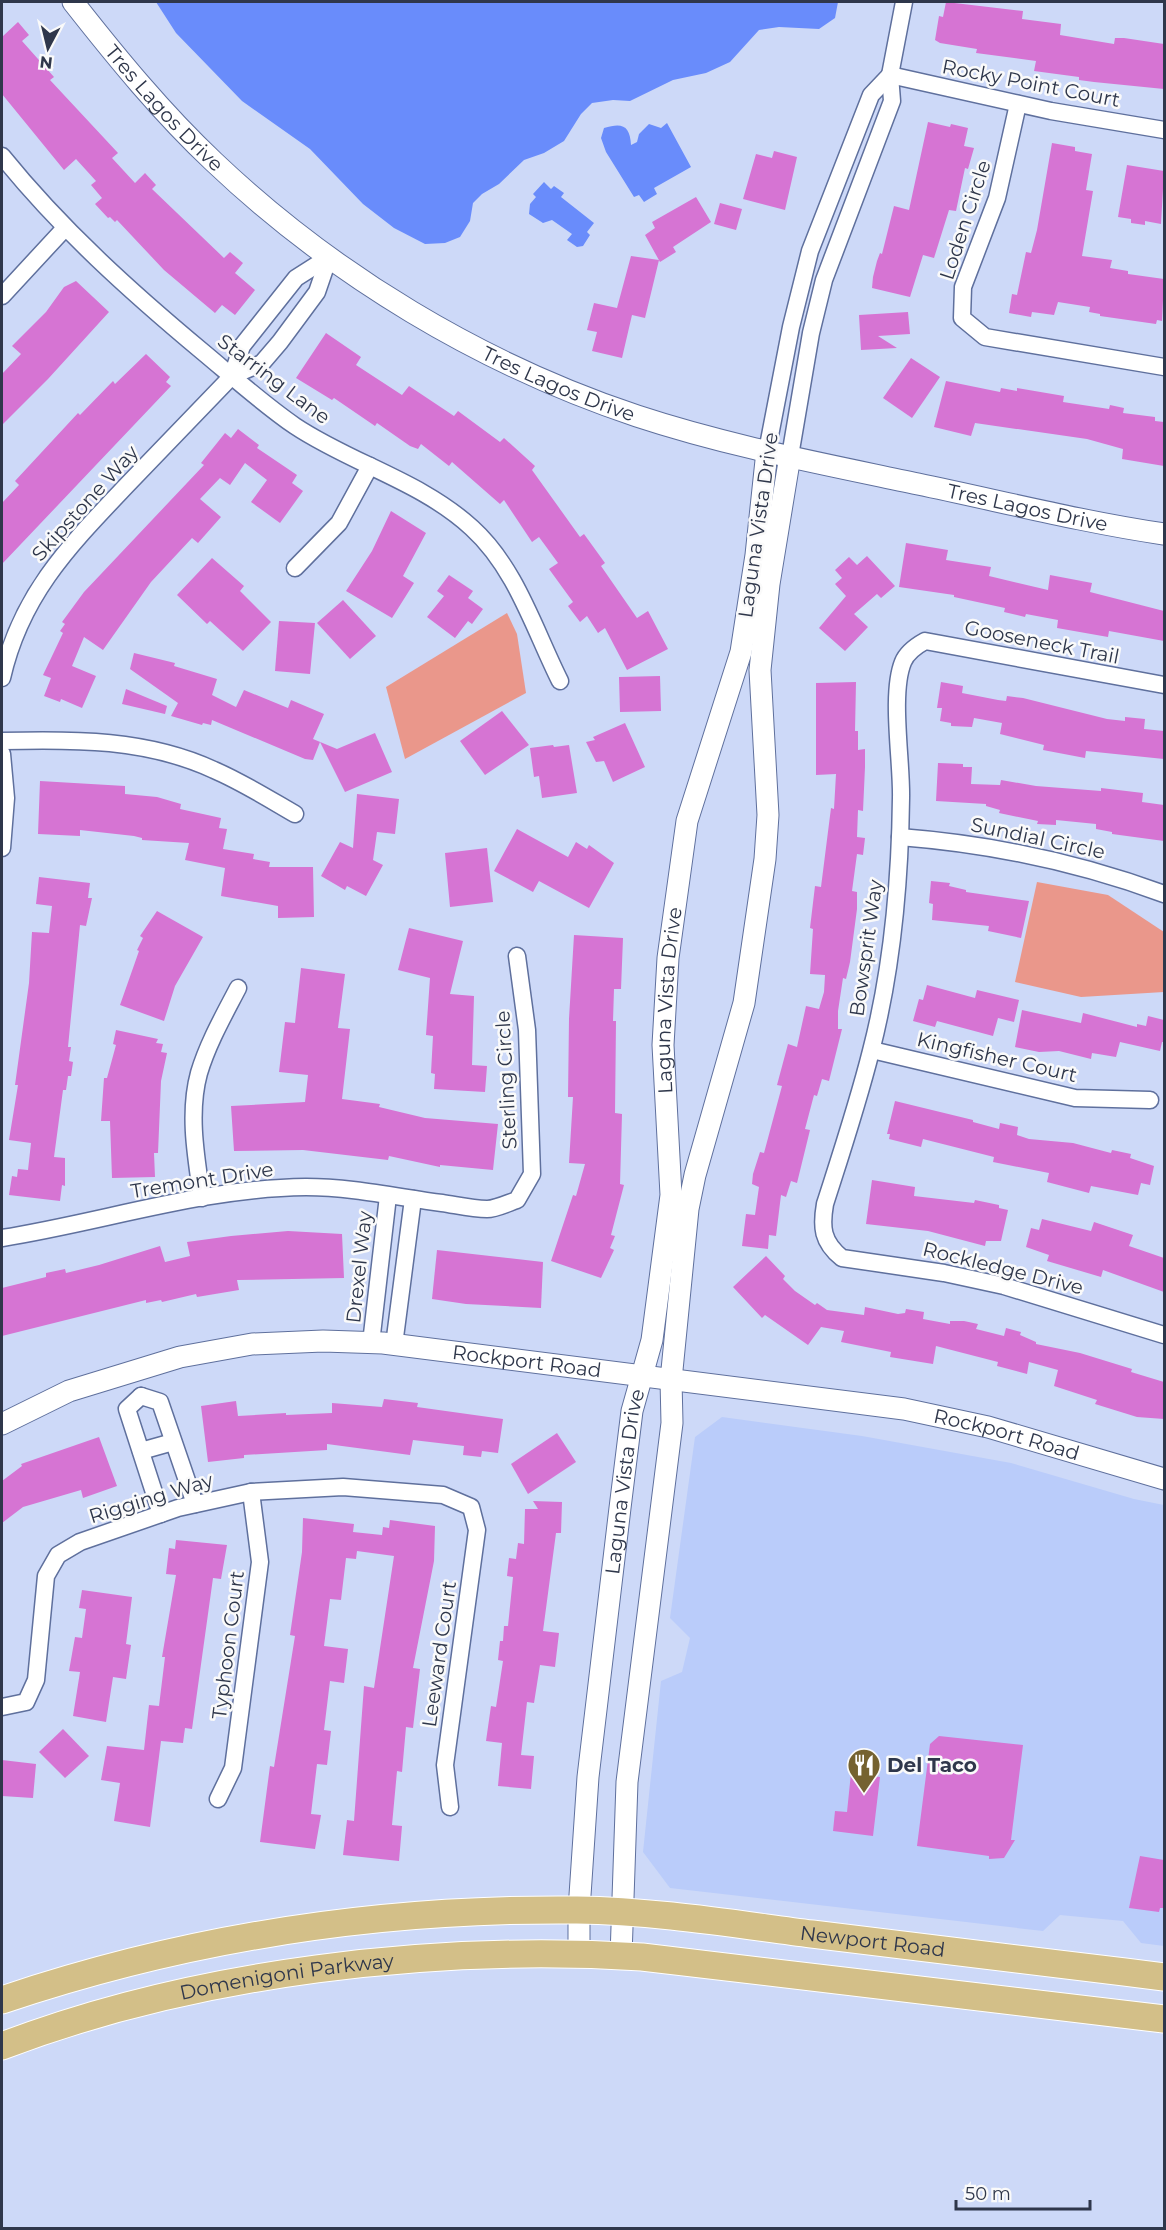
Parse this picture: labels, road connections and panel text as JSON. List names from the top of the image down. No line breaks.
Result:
{"streets":{"main road":["Newport Road","Domenigoni Parkway"],"street":["Rocky Point Court","Tres Lagos Drive","Loden Circle","Starring Lane","Skipstone Way","Laguna Vista Drive","Gooseneck Trail","Sundial Circle","Bowsprit Way","Kingfisher Court","Sterling Circle","Tremont Drive","Drexel Way","Rockledge Drive","Rockport Road","Rigging Way","Typhoon Court","Leeward Court"]},"crossings":[["Rocky Point Court","Loden Circle"],["Rocky Point Court","Laguna Vista Drive"],["Tres Lagos Drive","Skipstone Way"],["Tres Lagos Drive","Laguna Vista Drive"],["Starring Lane","Skipstone Way"],["Laguna Vista Drive","Rockport Road"],["Laguna Vista Drive","Newport Road"],["Laguna Vista Drive","Domenigoni Parkway"],["Gooseneck Trail","Bowsprit Way"],["Sundial Circle","Bowsprit Way"],["Bowsprit Way","Kingfisher Court"],["Bowsprit Way","Rockledge Drive"],["Sterling Circle","Tremont Drive"],["Tremont Drive","Drexel Way"],["Drexel Way","Rockport Road"],["Rigging Way","Typhoon Court"],["Rigging Way","Leeward Court"]],"places":{"restaurant":["Del Taco"]},"scale_bar":"50 m","north":"bottom"}
